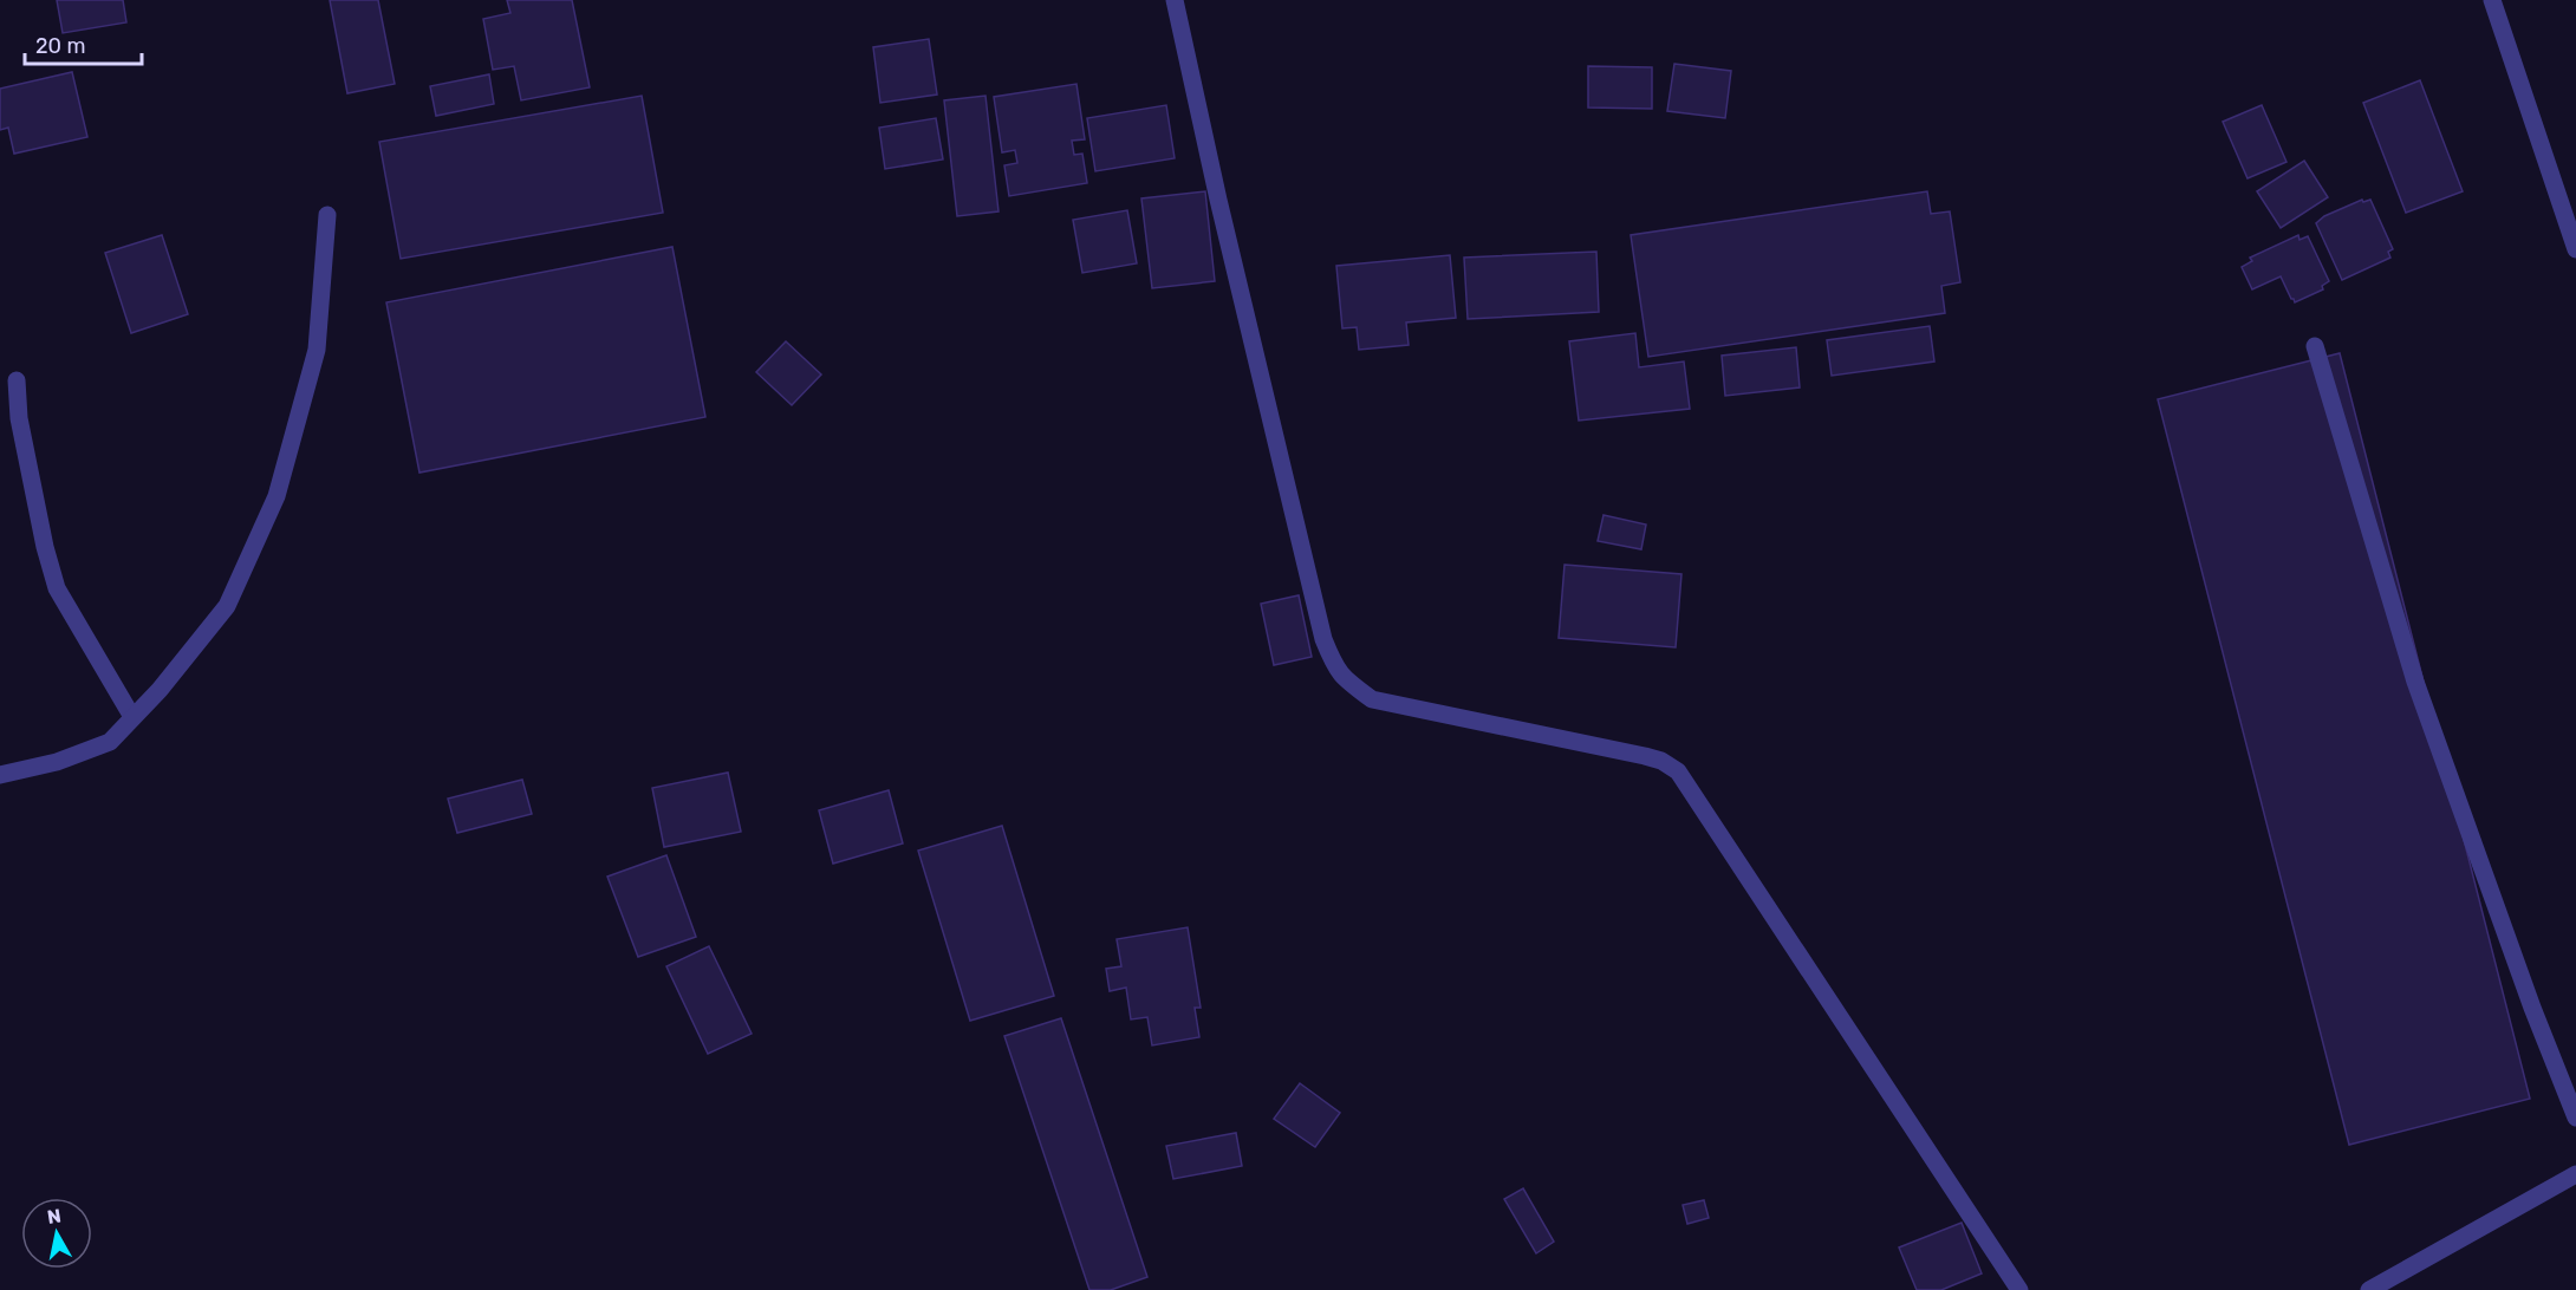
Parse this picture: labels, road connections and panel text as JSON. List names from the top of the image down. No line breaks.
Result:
{"scale_bar":"20 m","north":"top"}
